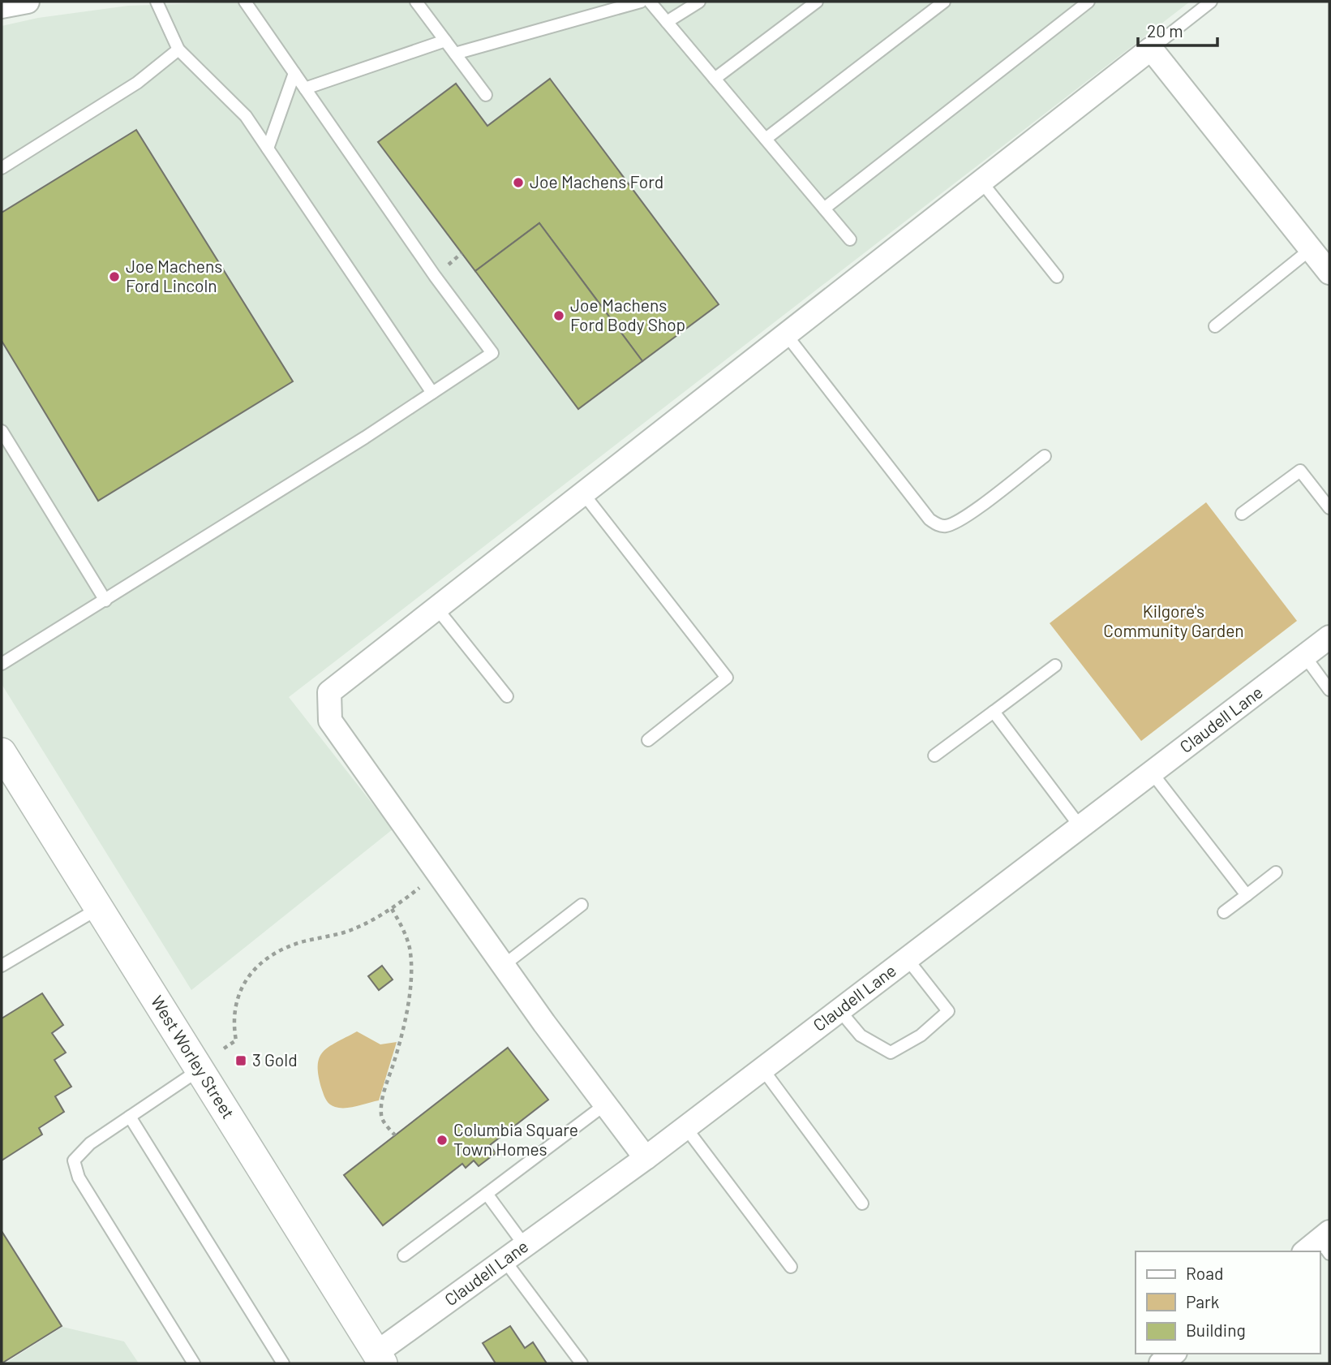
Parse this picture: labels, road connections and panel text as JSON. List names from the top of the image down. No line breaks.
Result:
{"streets":{"street":["Claudell Lane","West Worley Street"]},"crossings":[["Claudell Lane","West Worley Street"]],"parks":["Kilgore's Community Garden"],"places":{"other":["Joe Machens Ford","Joe Machens Ford Lincoln","Joe Machens Ford Body Shop","Columbia Square Town Homes"],"transit":["3 Gold"]},"legend":["Road","Park","Building"],"scale_bar":"20 m"}
